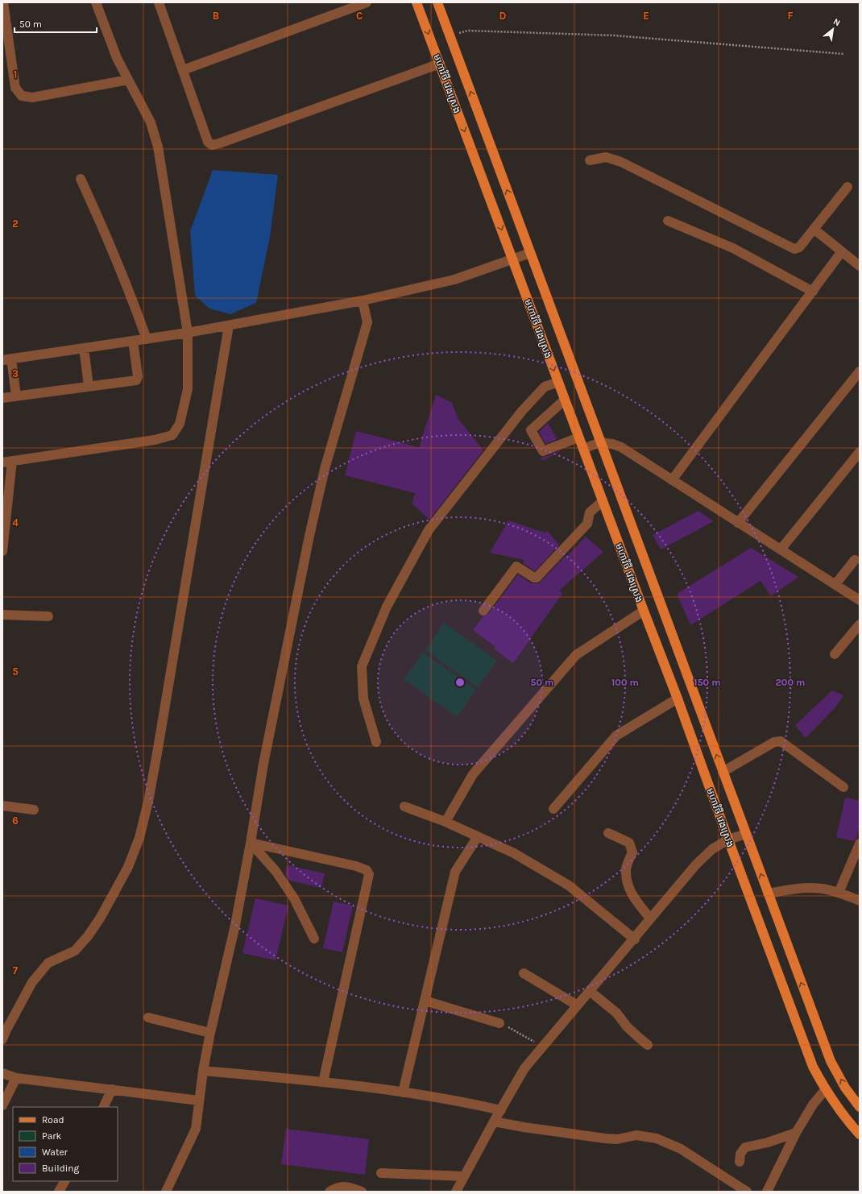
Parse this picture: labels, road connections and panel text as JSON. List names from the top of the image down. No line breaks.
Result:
{"streets":{"main road":["មហាវិថី វេងស្រេង"]},"legend":["Road","Park","Water","Building"],"scale_bar":"50 m","north":"top right","grid":{"columns":["B","C","D","E","F"],"rows":["1","2","3","4","5","6","7"]},"rings":["50 m","100 m","150 m","200 m"]}
